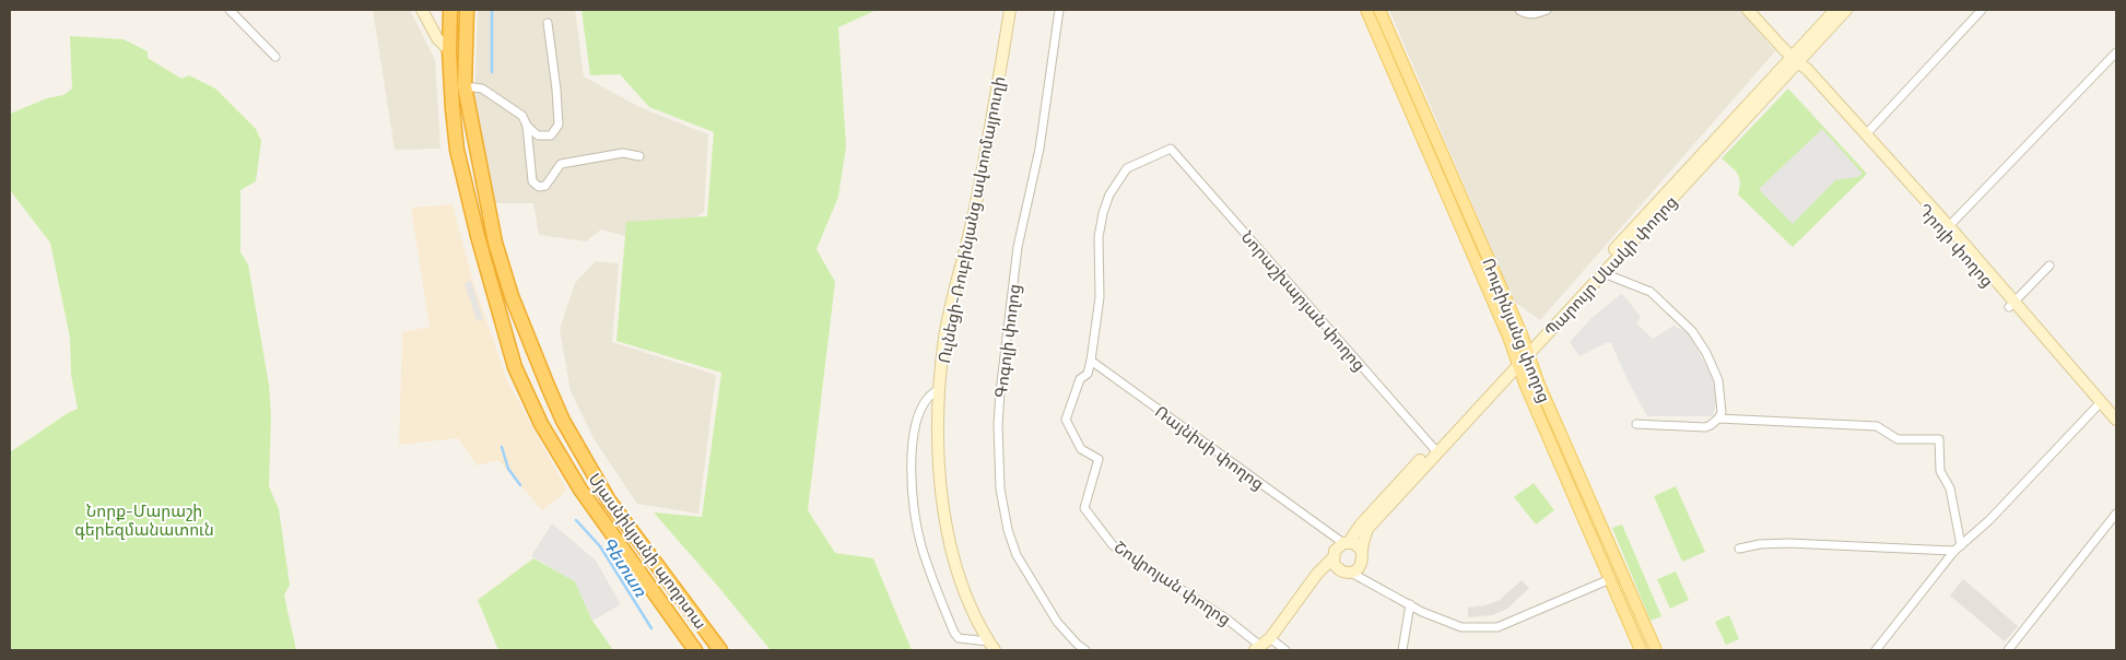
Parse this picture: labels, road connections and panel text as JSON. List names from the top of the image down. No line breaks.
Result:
{"streets":{"highway":["Մյասնիկյանի պողոտա"],"main road":["Ռուբինյանց փողոց"],"street":["Ուլնեցի-Ռուբինյանց ավտոմայրուղի","Դրոյի փողոց","Պարույր Սևակի փողոց","Նորաշխարյան փողոց","Գոգոլի փողոց","Ռայնիսի փողոց","Շովրոյան փողոց"]},"crossings":[["Դրոյի փողոց","Պարույր Սևակի փողոց"],["Պարույր Սևակի փողոց","Նորաշխարյան փողոց"],["Պարույր Սևակի փողոց","Ռուբինյանց փողոց"],["Պարույր Սևակի փողոց","Ռայնիսի փողոց"],["Նորաշխարյան փողոց","Շովրոյան փողոց"],["Ռայնիսի փողոց","Շովրոյան փողոց"]],"water":["Գետառ"],"parks":["Նորք-Մարաշի գերեզմանատուն"]}
